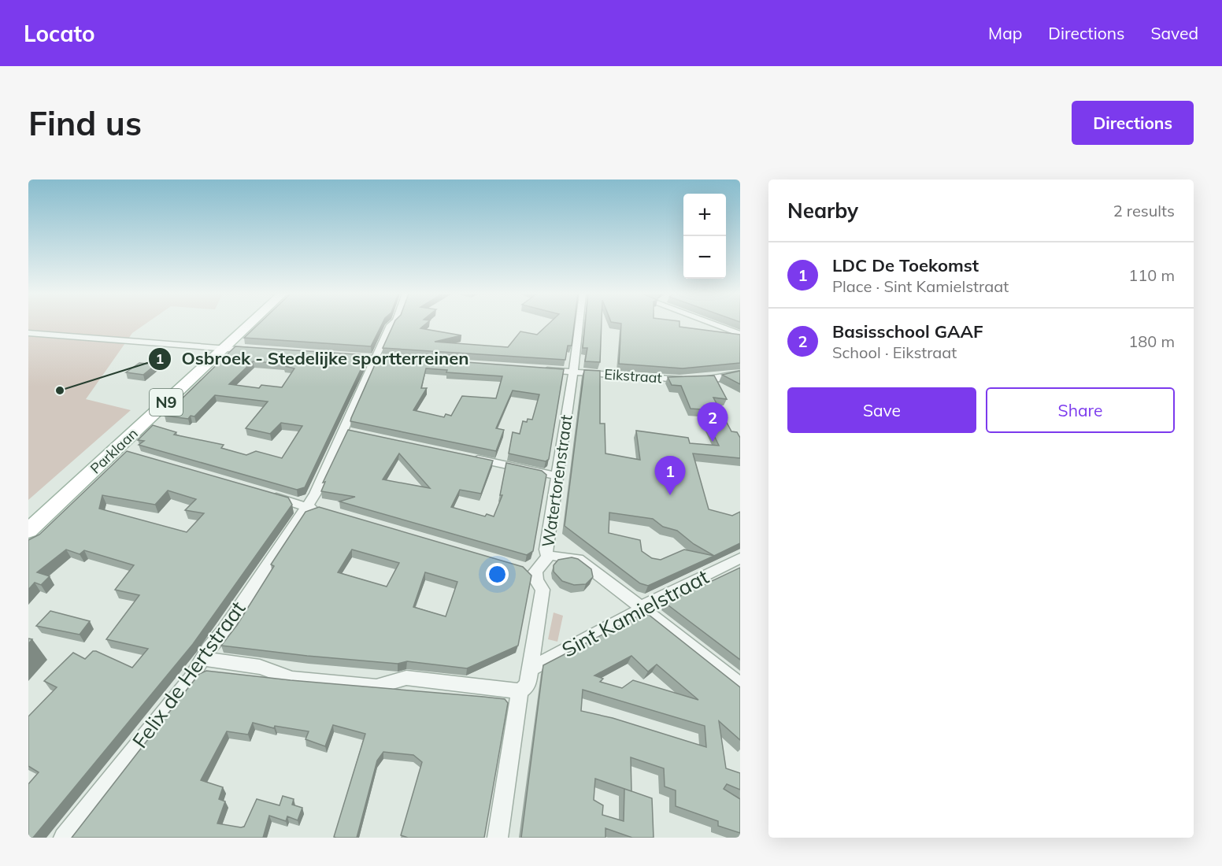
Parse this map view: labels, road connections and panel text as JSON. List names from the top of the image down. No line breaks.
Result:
{"streets":{"main road":["N9","Parklaan"],"street":["Eikstraat","Watertorenstraat","Sint Kamielstraat","Felix de Hertstraat"]},"crossings":[["Eikstraat","Watertorenstraat"],["Watertorenstraat","Sint Kamielstraat"]],"places":["Osbroek - Stedelijke sportterreinen"],"page":{"header":"Locato","nav":["Map","Directions","Saved"],"buttons":["Directions",["Save","Share"]],"title":"Find us","heading":["Nearby","2 results"],"map_buttons":["+","−"],"list":[{"mark":"1","name":"LDC De Toekomst","note":"Place · Sint Kamielstraat","value":"110 m"},{"mark":"2","name":"Basisschool GAAF","note":"School · Eikstraat","value":"180 m"}],"pins":["2","1"]}}
